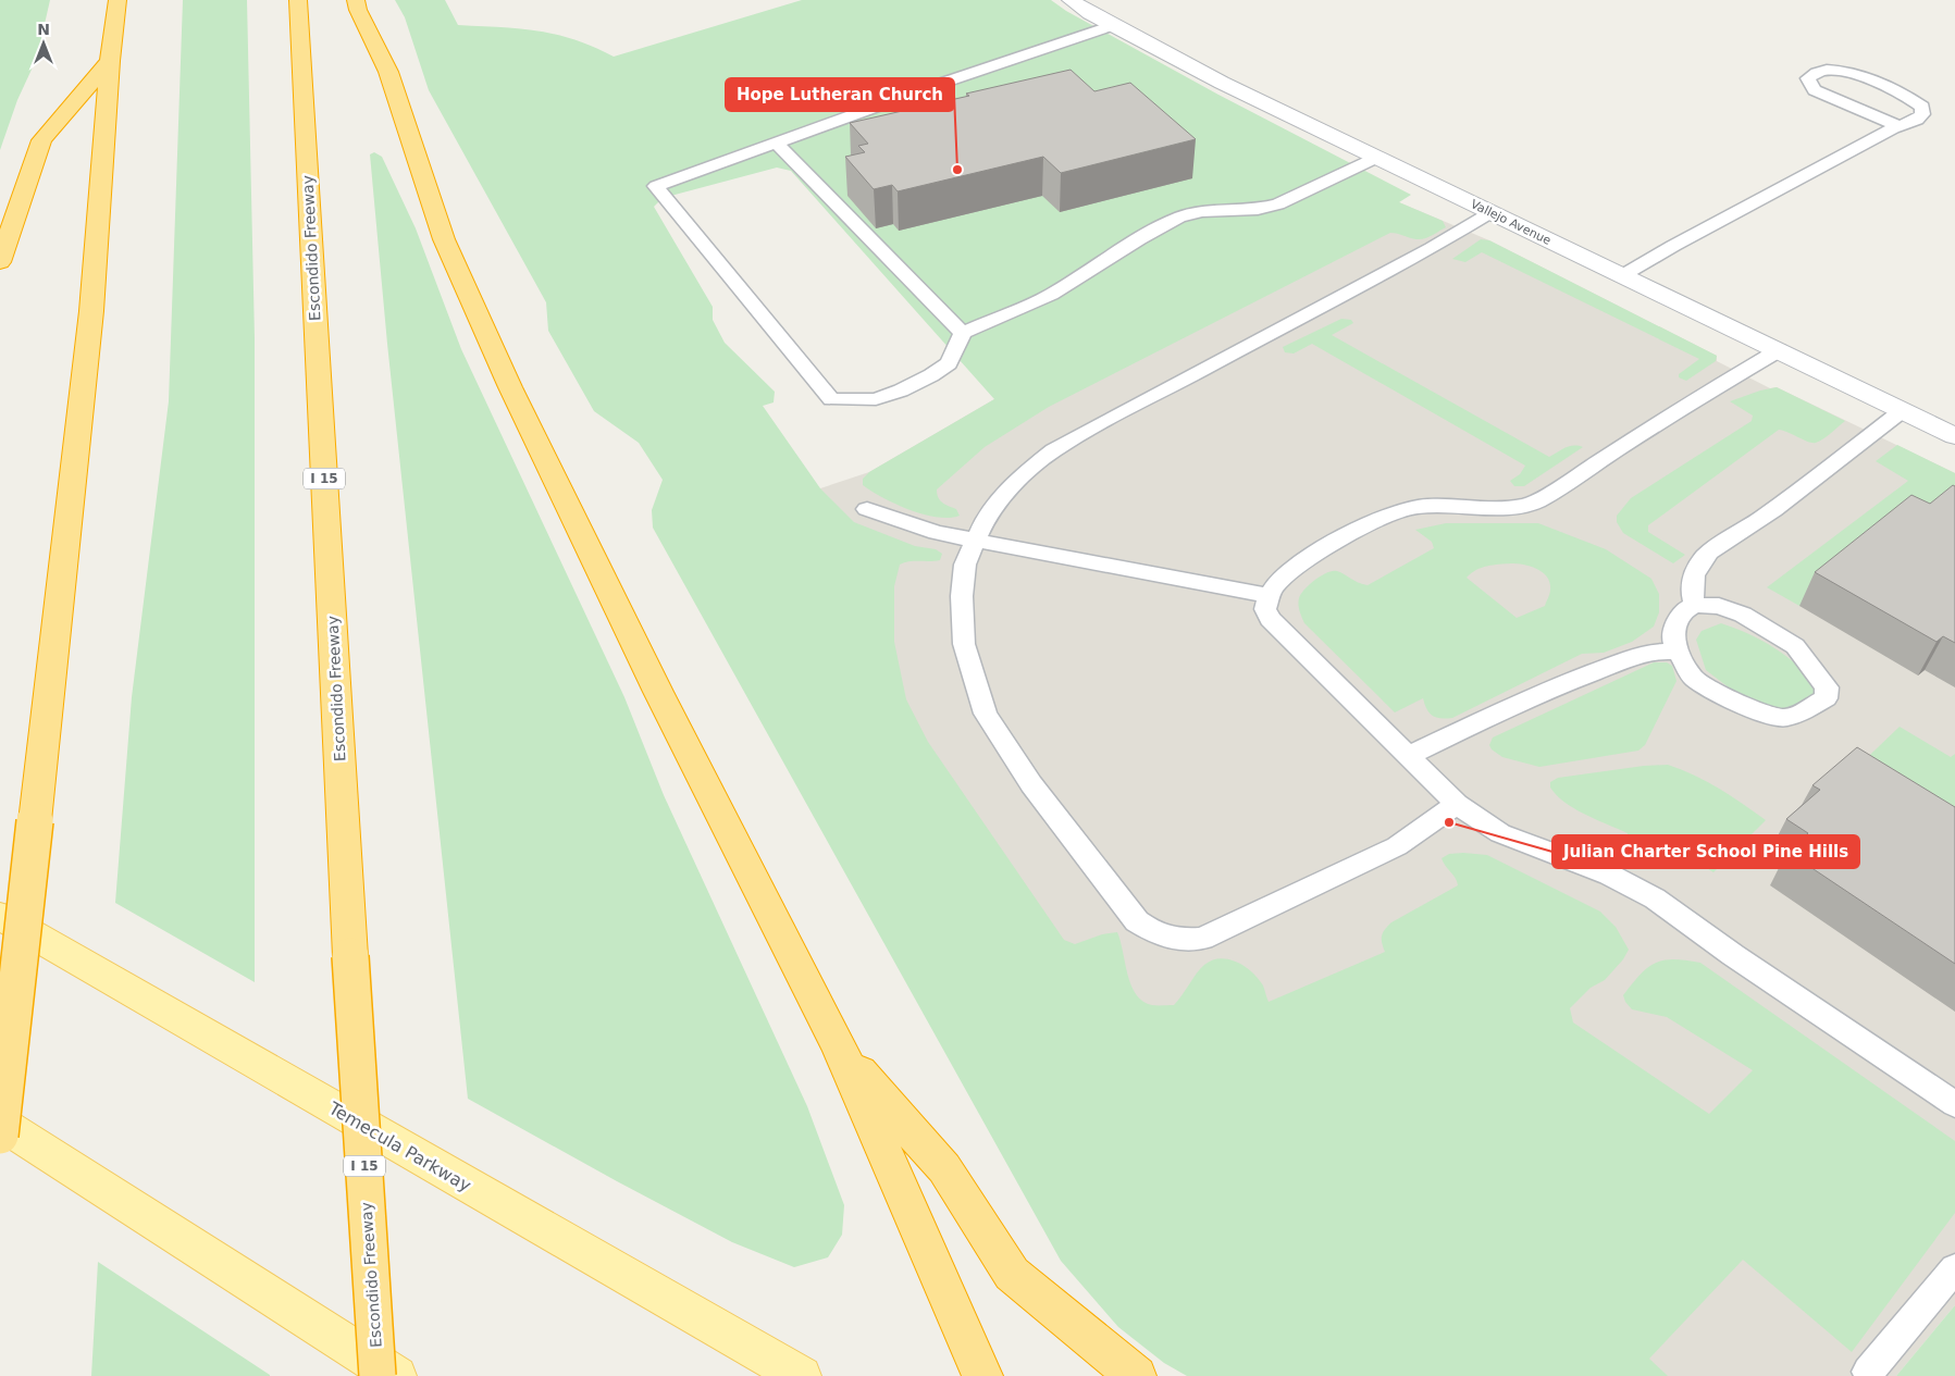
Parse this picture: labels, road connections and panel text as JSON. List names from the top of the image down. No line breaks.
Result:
{"streets":{"highway":["Escondido Freeway","I 15"],"main road":["Temecula Parkway"],"street":["Vallejo Avenue"]},"places":["Hope Lutheran Church","Julian Charter School Pine Hills"],"north":"top"}
